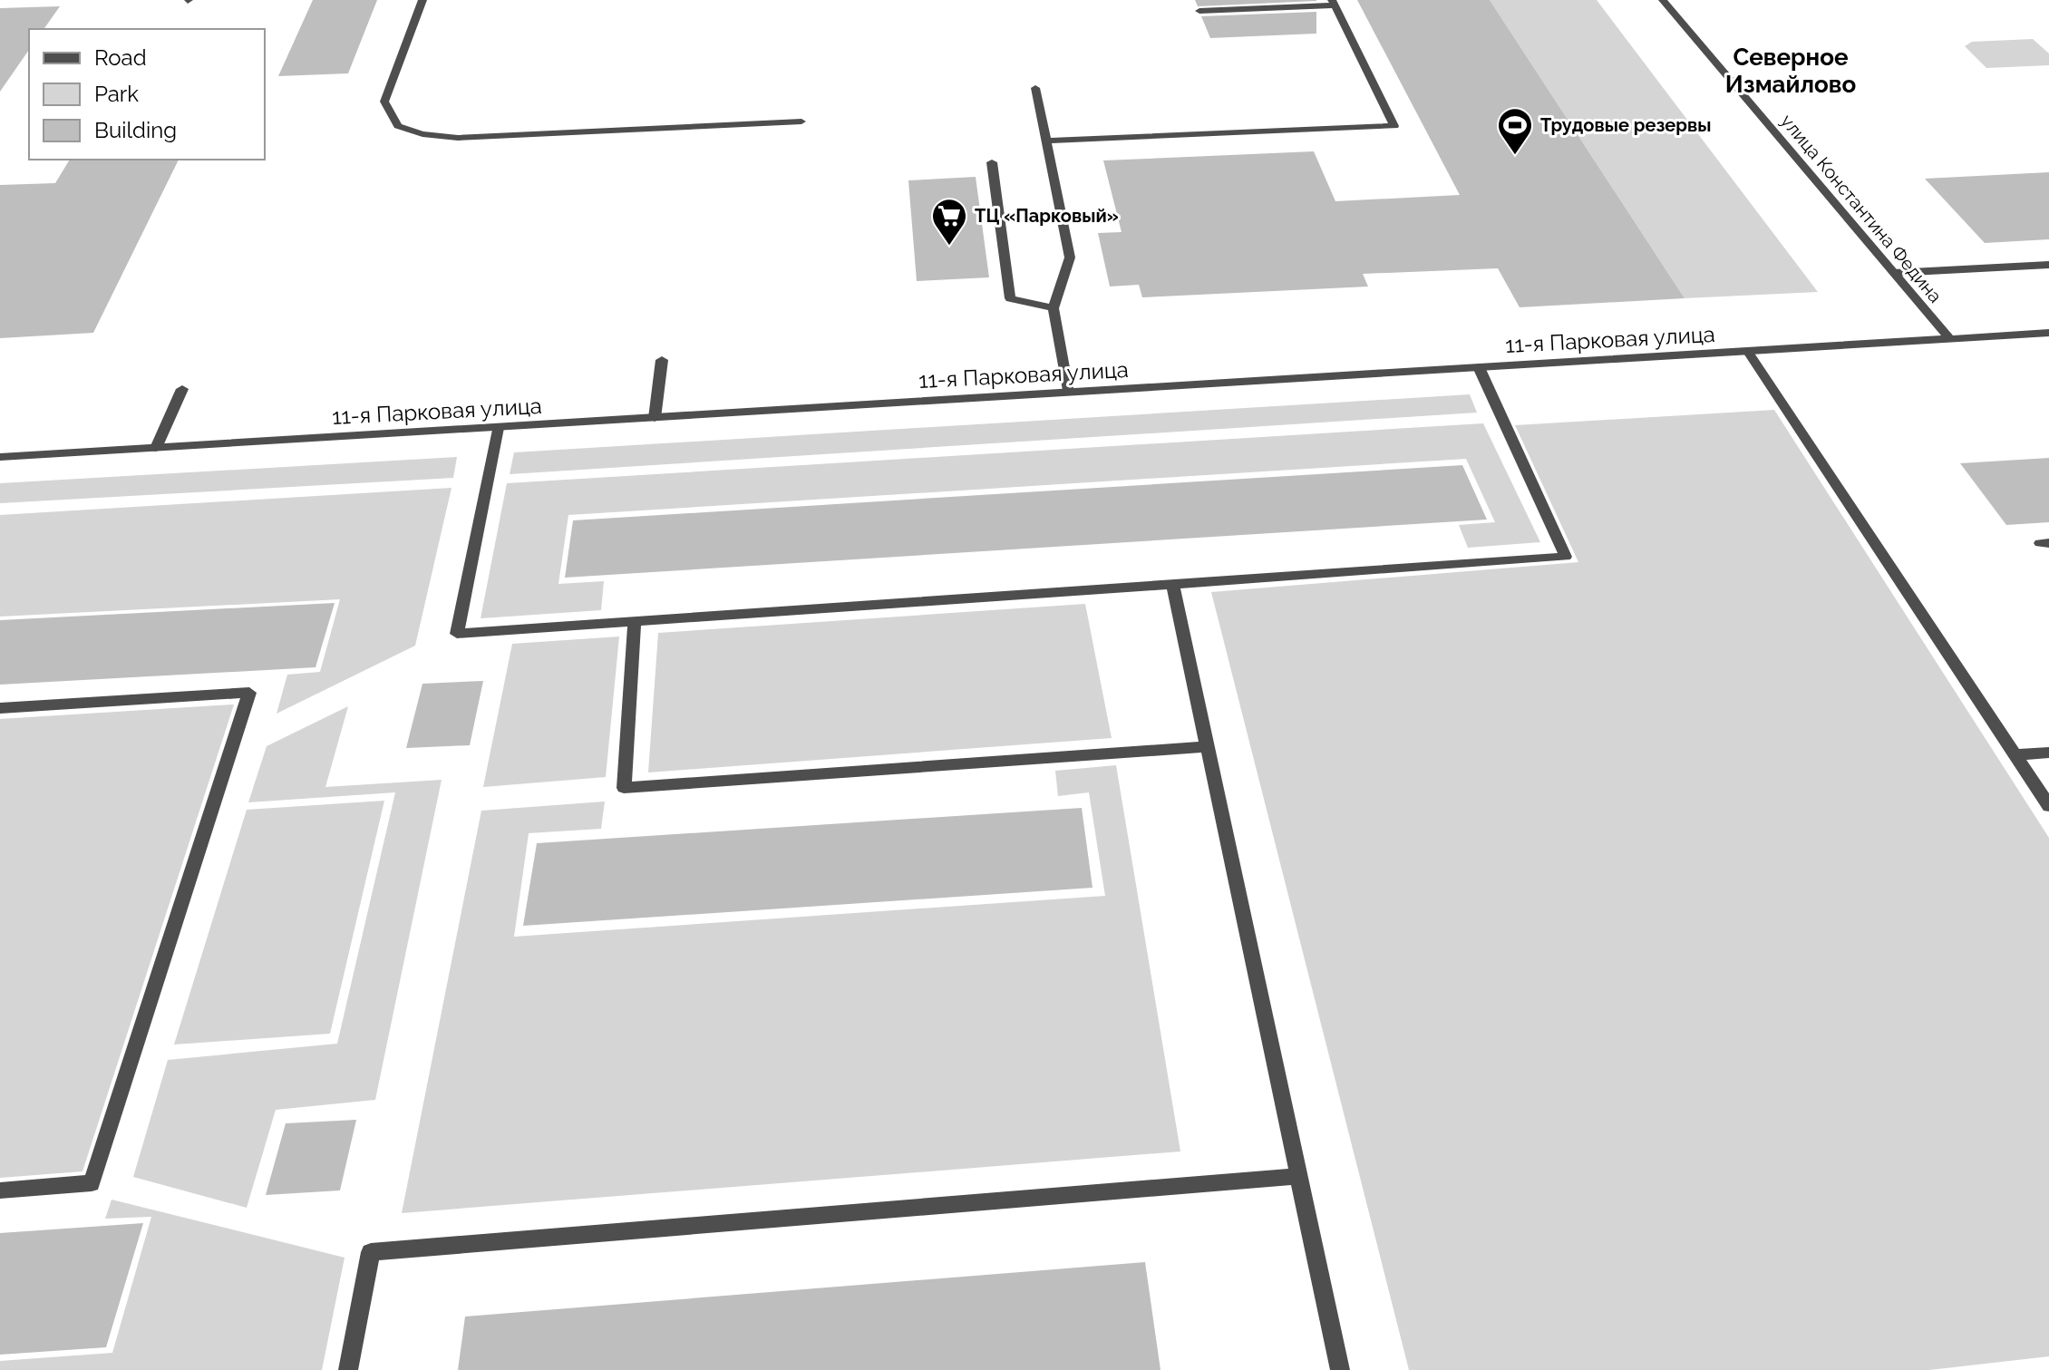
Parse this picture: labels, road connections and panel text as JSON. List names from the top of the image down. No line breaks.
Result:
{"streets":{"street":["улица Константина Федина","11-я Парковая улица"]},"crossings":[["улица Константина Федина","11-я Парковая улица"]],"districts":["Северное Измайлово"],"places":{"sports":["Трудовые резервы"],"supermarket":["ТЦ «Парковый»"]},"legend":["Road","Park","Building"]}
